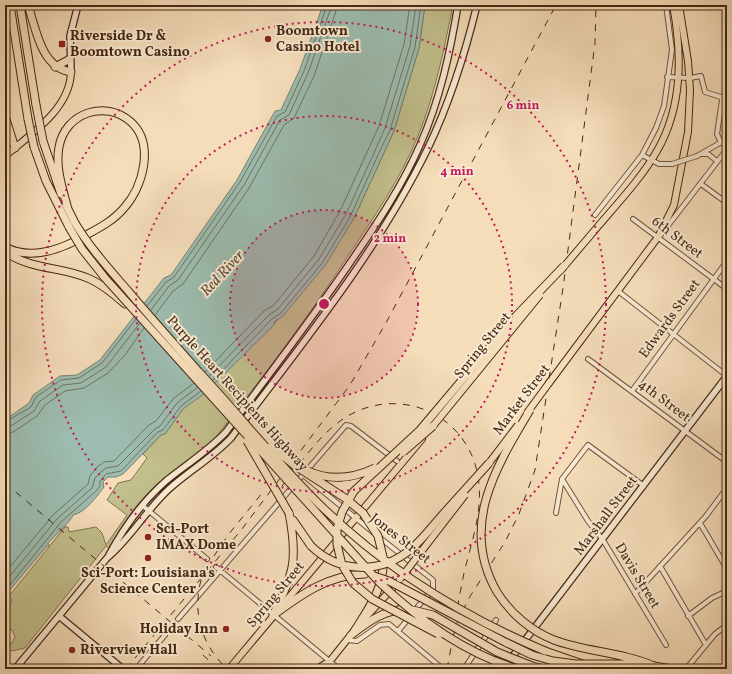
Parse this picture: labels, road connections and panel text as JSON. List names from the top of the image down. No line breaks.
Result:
{"streets":{"highway":["Purple Heart Recipients Highway"],"main road":["Spring Street","Market Street","Marshall Street"],"street":["6th Street","Edwards Street","4th Street","Jones Street","Davis Street"]},"crossings":[["6th Street","Edwards Street"],["6th Street","Market Street"],["Edwards Street","4th Street"],["Spring Street","Jones Street"],["4th Street","Marshall Street"],["Marshall Street","Davis Street"]],"water":["Red River"],"places":{"other":["Boomtown Casino Hotel","Sci-Port IMAX Dome","Sci-Port: Louisiana's Science Center","Holiday Inn","Riverview Hall"],"transit":["Riverside Dr & Boomtown Casino"]},"rings":["6 min","4 min","2 min"]}
